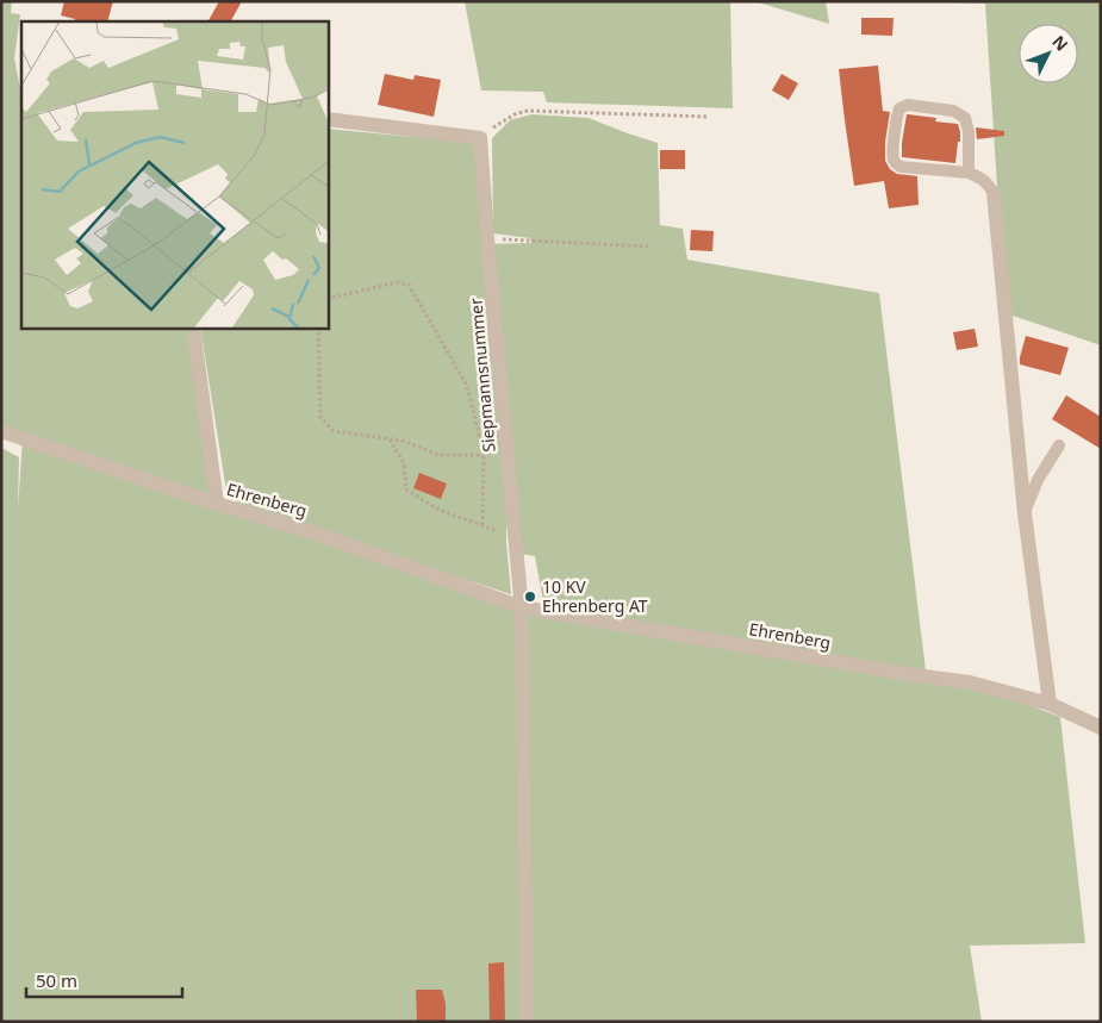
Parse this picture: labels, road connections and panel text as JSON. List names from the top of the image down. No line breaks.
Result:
{"streets":{"street":["Siepmannsnummer","Ehrenberg"]},"crossings":[["Siepmannsnummer","Ehrenberg"]],"places":["10 KV Ehrenberg AT"],"scale_bar":"50 m","north":"top right"}
